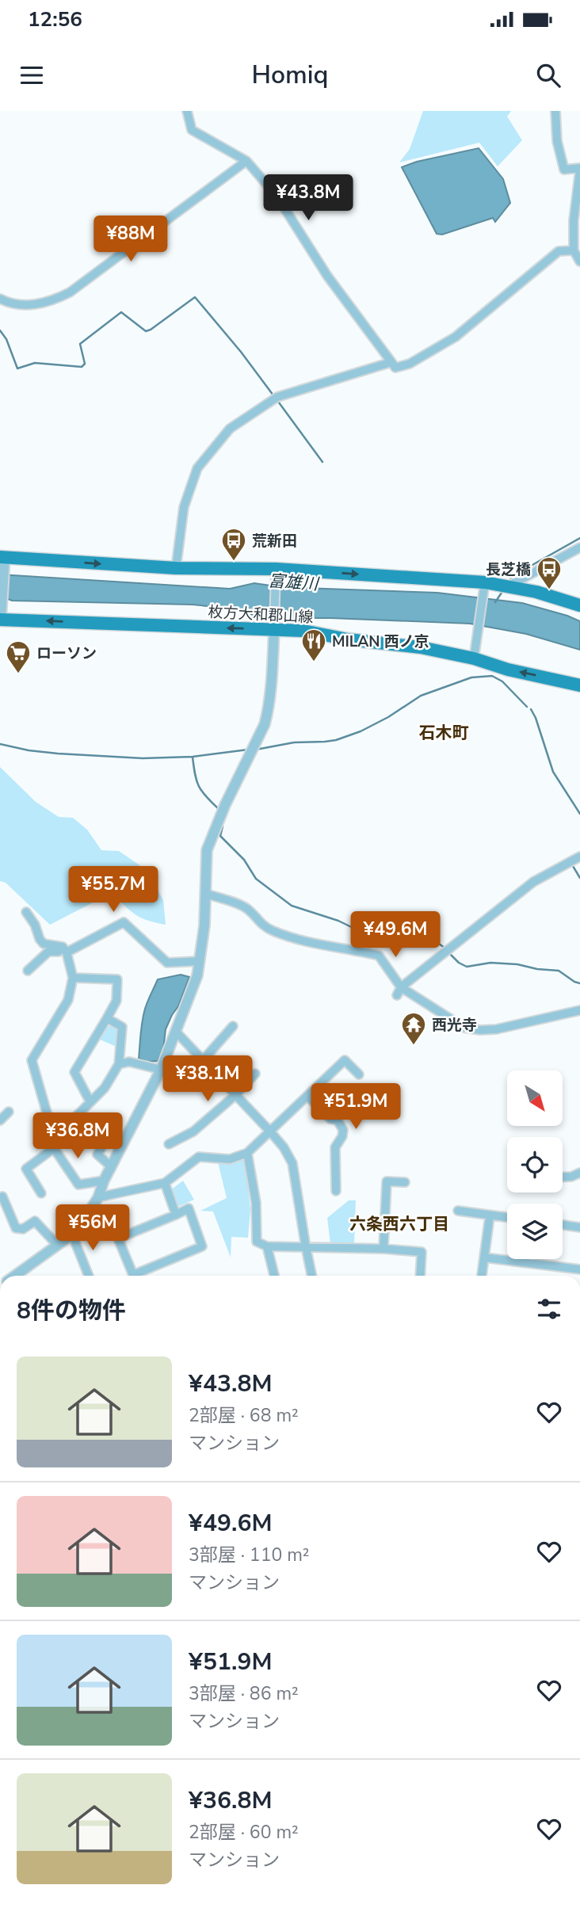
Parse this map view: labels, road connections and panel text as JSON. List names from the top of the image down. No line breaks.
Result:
{"streets":{"main road":["枚方大和郡山線"]},"districts":["石木町","六条西六丁目"],"water":["富雄川"],"places":{"bus stop":["荒新田","長芝橋"],"restaurant":["MILAN 西ノ京"],"supermarket":["ローソン"],"temple":["西光寺"]},"north":"bottom right","page":{"status":"12:56","header":"Homiq","price":["¥43.8M","¥88M","¥55.7M","¥49.6M","¥38.1M","¥51.9M","¥36.8M","¥56M"],"heading":"8件の物件","list":[{"name":"¥43.8M","note":"2部屋 · 68 m² · マンション"},{"name":"¥49.6M","note":"3部屋 · 110 m² · マンション"},{"name":"¥51.9M","note":"3部屋 · 86 m² · マンション"},{"name":"¥36.8M","note":"2部屋 · 60 m² · マンション"}]}}
